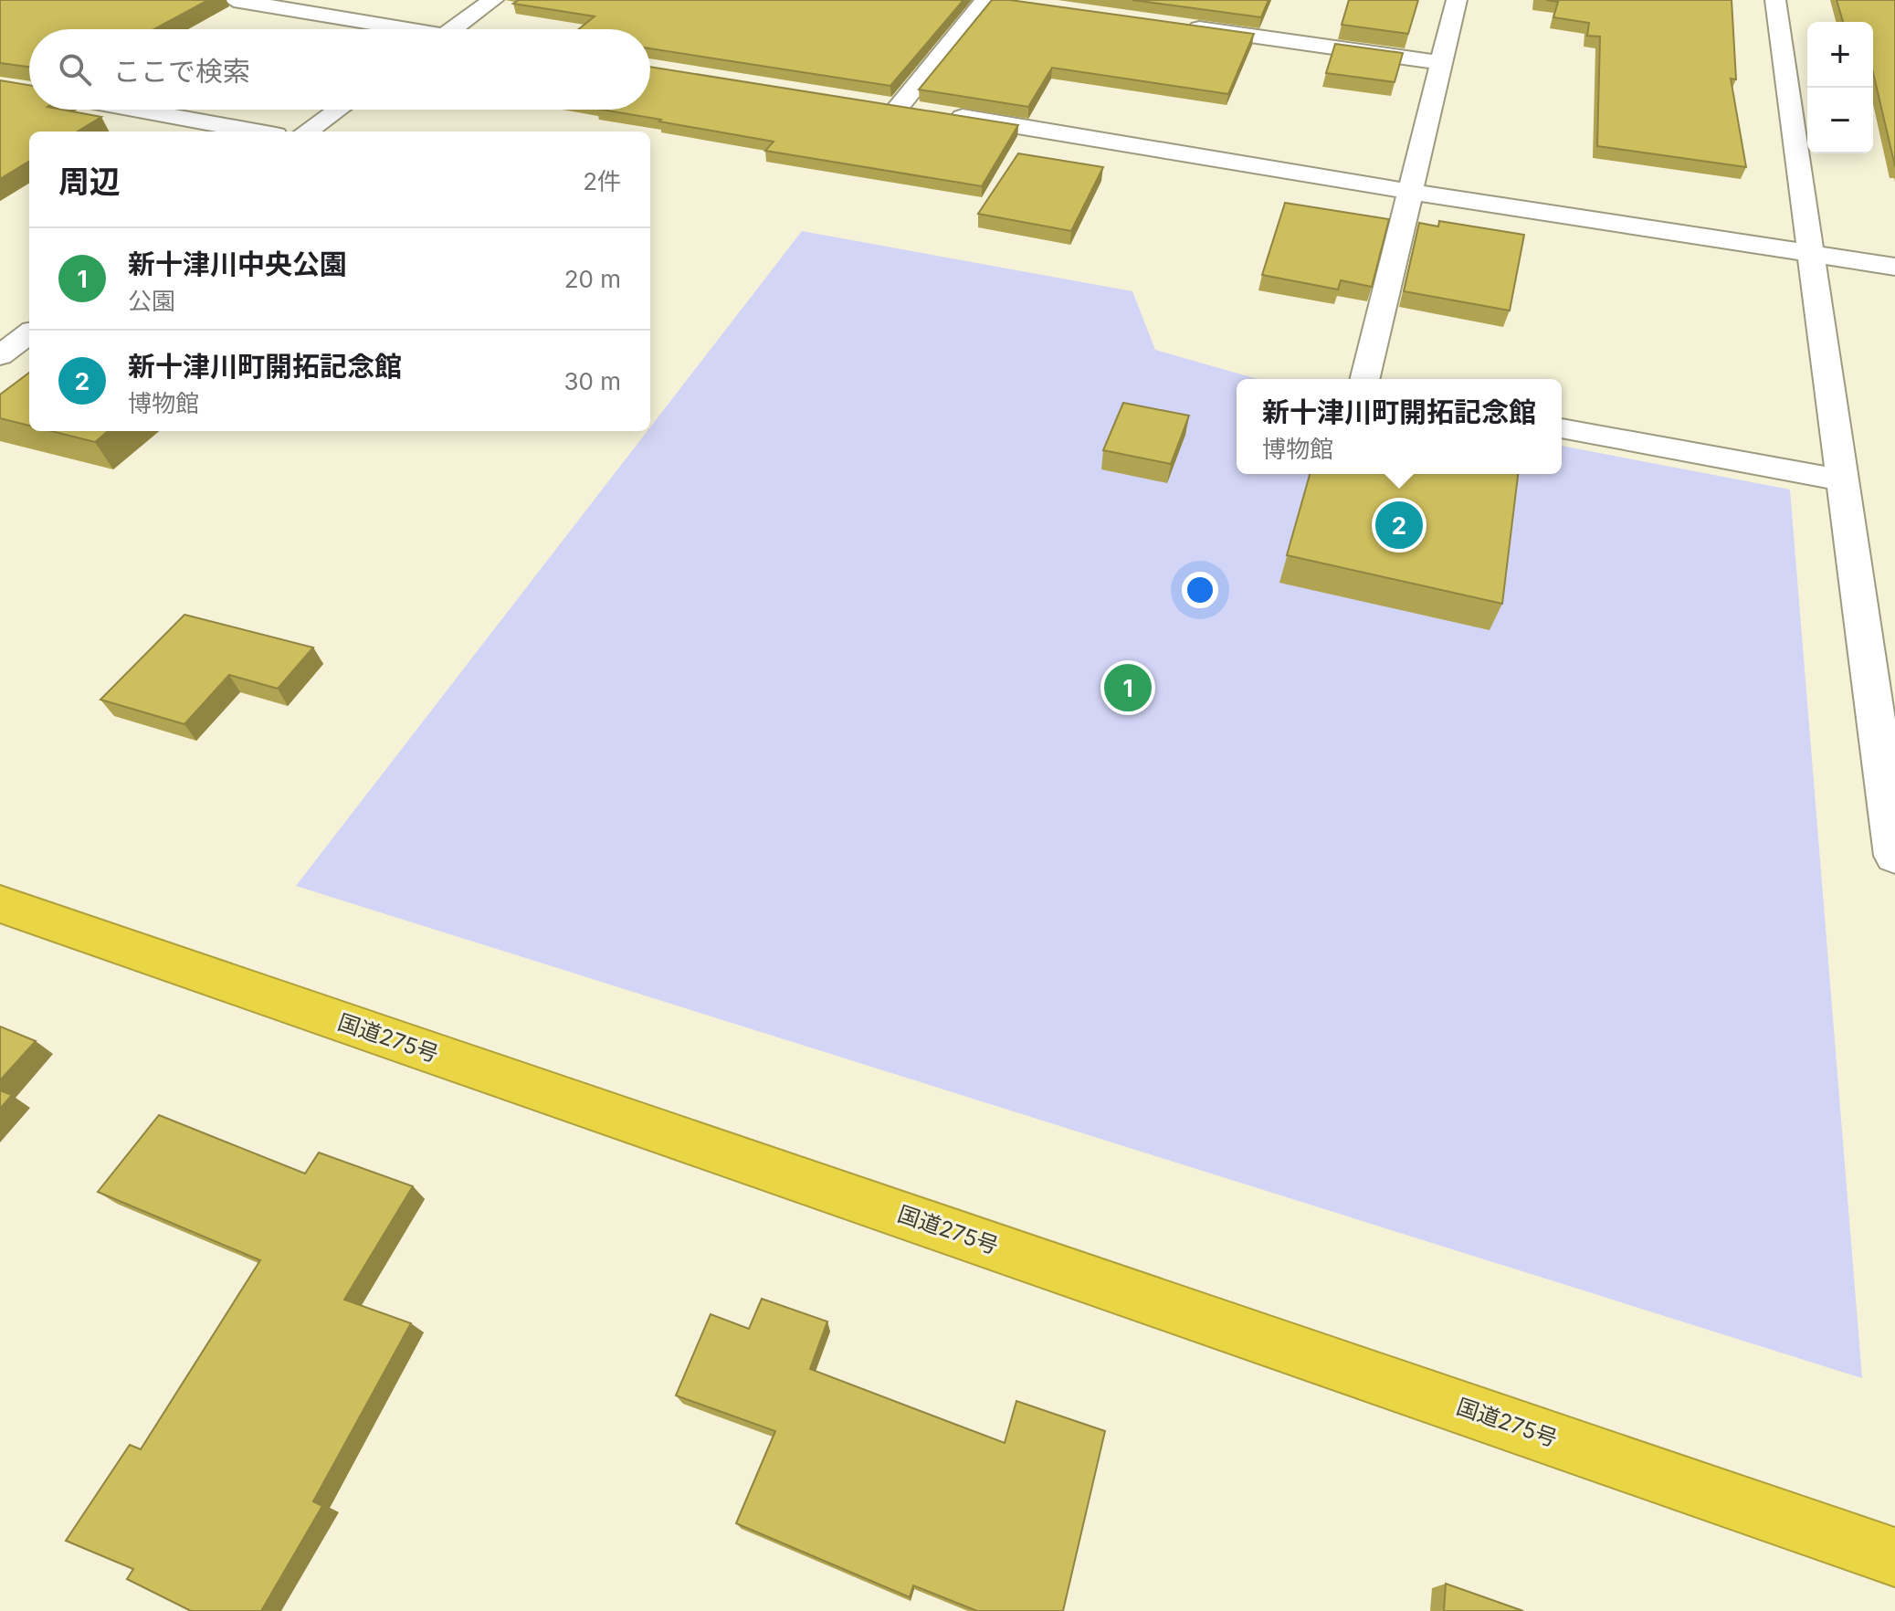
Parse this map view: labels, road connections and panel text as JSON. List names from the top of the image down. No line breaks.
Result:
{"streets":{"highway":["国道275号"]},"page":{"map_buttons":["+","−"],"search":"ここで検索","heading":["周辺","2件"],"list":[{"mark":"1","name":"新十津川中央公園","note":"公園","value":"20 m"},{"mark":"2","name":"新十津川町開拓記念館","note":"博物館","value":"30 m"}],"popup":["新十津川町開拓記念館","博物館"],"pins":["2","1"]}}
